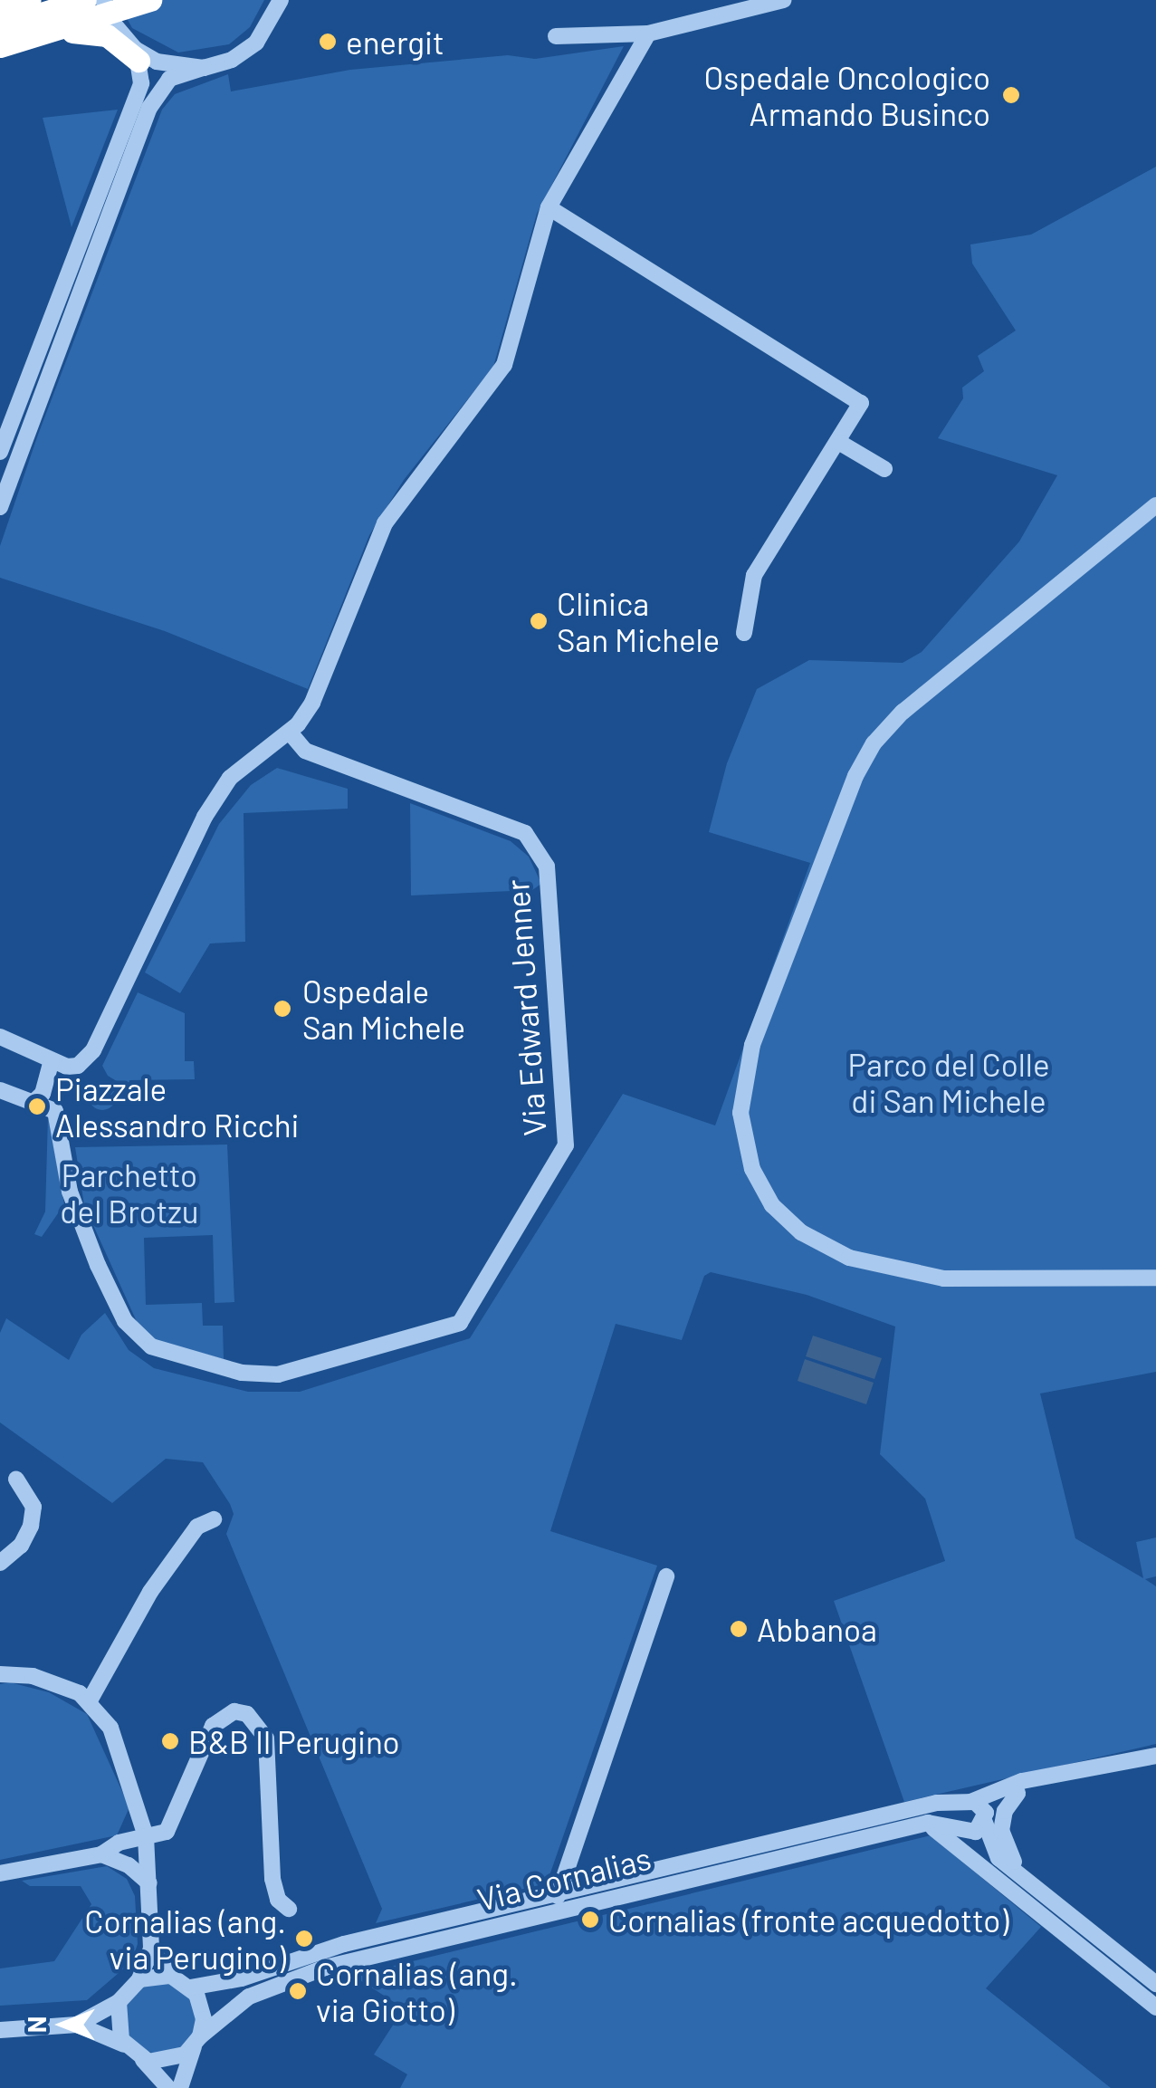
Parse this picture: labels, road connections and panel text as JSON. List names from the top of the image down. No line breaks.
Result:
{"streets":{"street":["Via Edward Jenner","Via Cornalias"]},"parks":["Parco del Colle di San Michele","Parchetto del Brotzu"],"places":["energit","Ospedale Oncologico Armando Businco","Clinica San Michele","Ospedale San Michele","Piazzale Alessandro Ricchi","Abbanoa","B&B Il Perugino","Cornalias (fronte acquedotto)","Cornalias (ang. via Perugino)","Cornalias (ang. via Giotto)"],"north":"left"}
